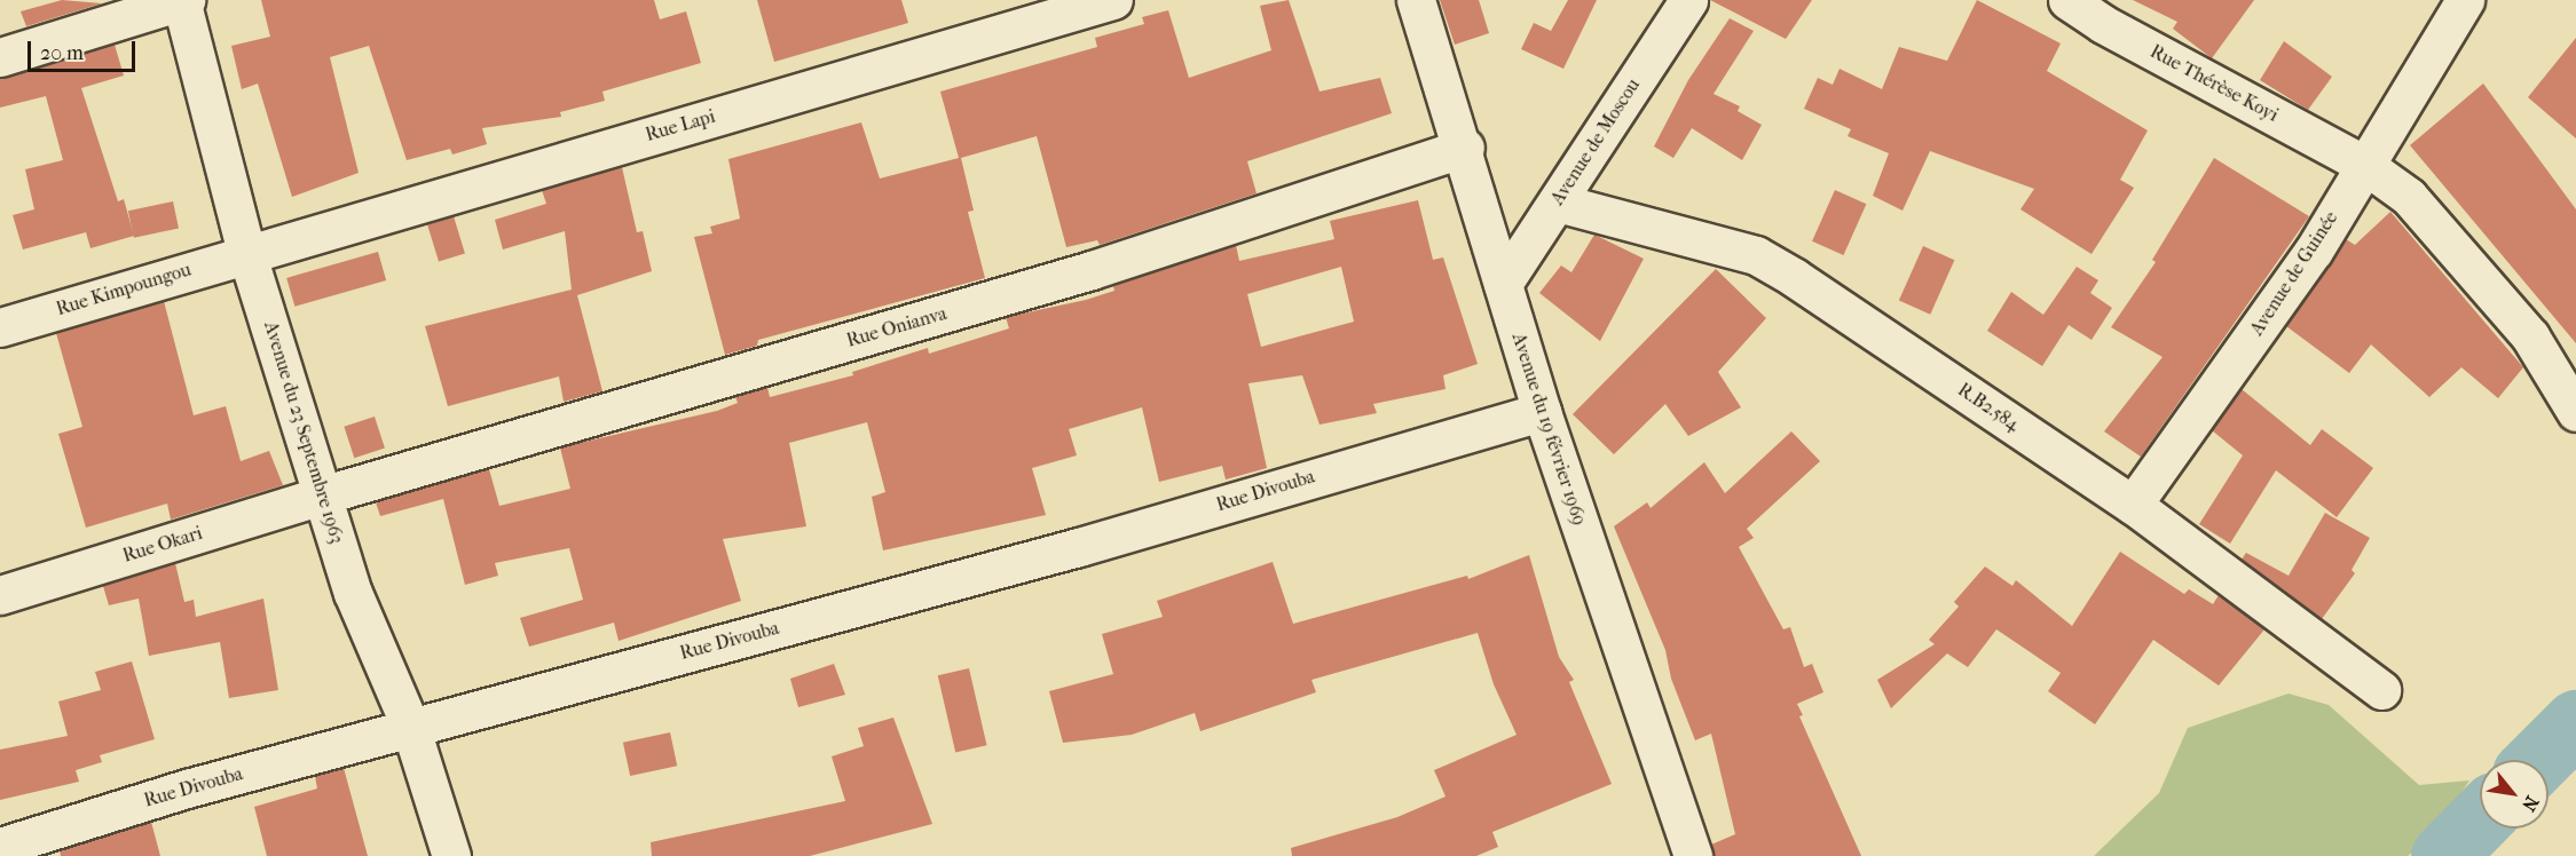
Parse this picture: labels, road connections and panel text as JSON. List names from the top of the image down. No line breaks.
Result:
{"streets":{"street":["Rue Thérèse Koyi","Rue Lapi","Avenue de Moscou","Avenue de Guinée","Rue Kimpoungou","Rue Onianva","R.B2.584","Avenue du 19 février 1969","Avenue du 23 Septembre 1963","Rue Divouba","Rue Okari"]},"crossings":[["Rue Thérèse Koyi","Avenue de Guinée"],["Rue Lapi","Rue Kimpoungou"],["Rue Lapi","Avenue du 23 Septembre 1963"],["Avenue de Moscou","R.B2.584"],["Avenue de Moscou","Avenue du 19 février 1969"],["Avenue de Guinée","R.B2.584"],["Rue Kimpoungou","Avenue du 23 Septembre 1963"],["Rue Onianva","Avenue du 19 février 1969"],["Rue Onianva","Avenue du 23 Septembre 1963"],["Rue Onianva","Rue Okari"],["Avenue du 19 février 1969","Rue Divouba"],["Avenue du 23 Septembre 1963","Rue Divouba"],["Avenue du 23 Septembre 1963","Rue Okari"]],"scale_bar":"20 m","north":"bottom right"}
